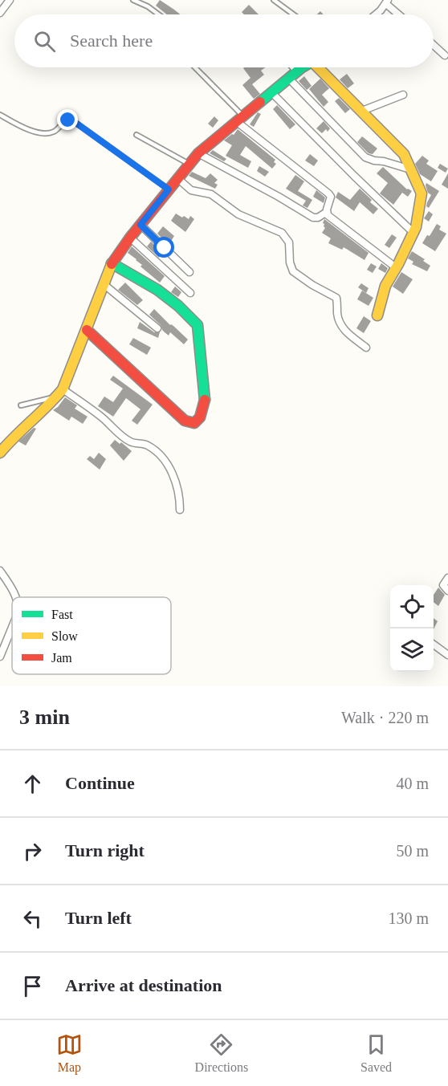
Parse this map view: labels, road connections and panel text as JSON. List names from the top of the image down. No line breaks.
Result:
{"legend":["Fast","Slow","Jam"],"page":{"search":"Search here","heading":["3 min","Walk · 220 m"],"list":[["Continue","40 m"],["Turn right","50 m"],["Turn left","130 m"],"Arrive at destination"],"nav":["Map","Directions","Saved"]}}
